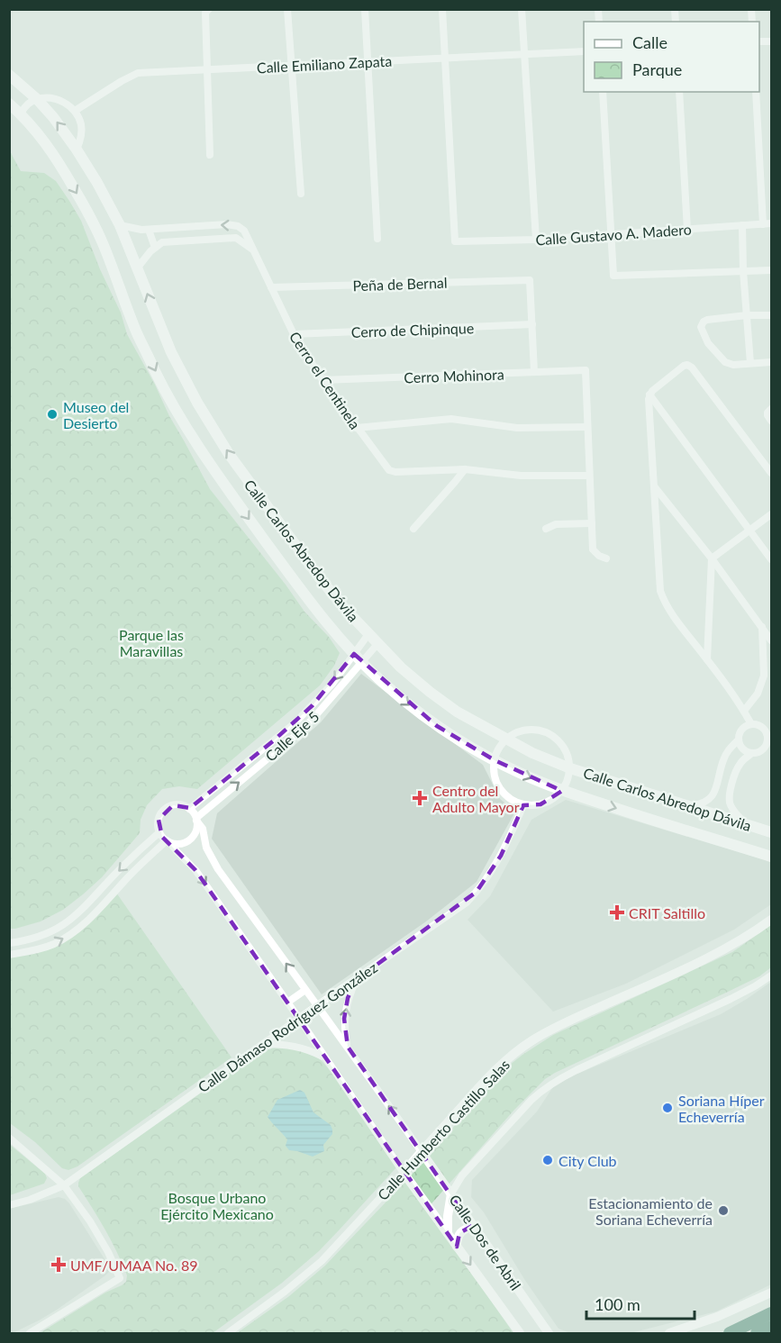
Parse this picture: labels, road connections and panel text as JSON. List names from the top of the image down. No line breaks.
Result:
{"streets":{"main road":["Calle Carlos Abredop Dávila"],"street":["Calle Emiliano Zapata","Calle Gustavo A. Madero","Peña de Bernal","Cerro de Chipinque","Cerro Mohinora","Cerro el Centinela","Calle Eje 5","Calle Dámaso Rodríguez González","Calle Humberto Castillo Salas","Calle Dos de Abril"]},"crossings":[["Calle Emiliano Zapata","Calle Gustavo A. Madero"],["Peña de Bernal","Cerro de Chipinque"],["Peña de Bernal","Cerro el Centinela"],["Cerro de Chipinque","Cerro el Centinela"],["Cerro Mohinora","Cerro el Centinela"],["Calle Carlos Abredop Dávila","Calle Eje 5"],["Calle Humberto Castillo Salas","Calle Dos de Abril"]],"parks":["Parque las Maravillas","Bosque Urbano Ejército Mexicano"],"places":{"other":["Museo del Desierto","Soriana Híper Echeverría","City Club","Estacionamiento de Soriana Echeverría"],"health":["Centro del Adulto Mayor","CRIT Saltillo","UMF/UMAA No. 89"]},"legend":["Calle","Parque"],"scale_bar":"100 m"}
